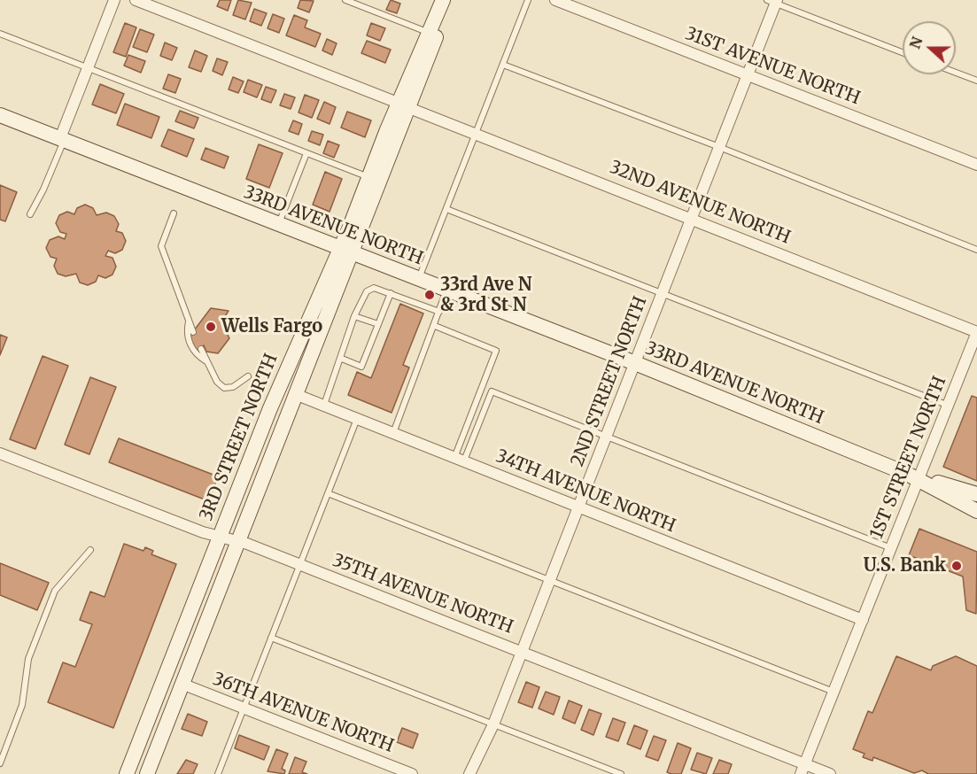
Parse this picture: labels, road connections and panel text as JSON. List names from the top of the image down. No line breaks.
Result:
{"streets":{"main road":["33RD AVENUE NORTH","3RD STREET NORTH"],"street":["31ST AVENUE NORTH","32ND AVENUE NORTH","2ND STREET NORTH","1ST STREET NORTH","34TH AVENUE NORTH","35TH AVENUE NORTH","36TH AVENUE NORTH"]},"crossings":[["31ST AVENUE NORTH","2ND STREET NORTH"],["32ND AVENUE NORTH","2ND STREET NORTH"],["32ND AVENUE NORTH","3RD STREET NORTH"],["32ND AVENUE NORTH","1ST STREET NORTH"],["33RD AVENUE NORTH","2ND STREET NORTH"],["33RD AVENUE NORTH","3RD STREET NORTH"],["33RD AVENUE NORTH","1ST STREET NORTH"],["2ND STREET NORTH","34TH AVENUE NORTH"],["2ND STREET NORTH","35TH AVENUE NORTH"],["3RD STREET NORTH","34TH AVENUE NORTH"],["3RD STREET NORTH","35TH AVENUE NORTH"],["3RD STREET NORTH","36TH AVENUE NORTH"],["1ST STREET NORTH","34TH AVENUE NORTH"],["1ST STREET NORTH","35TH AVENUE NORTH"]],"places":["33rd Ave N & 3rd St N","Wells Fargo","U.S. Bank"],"north":"left"}
